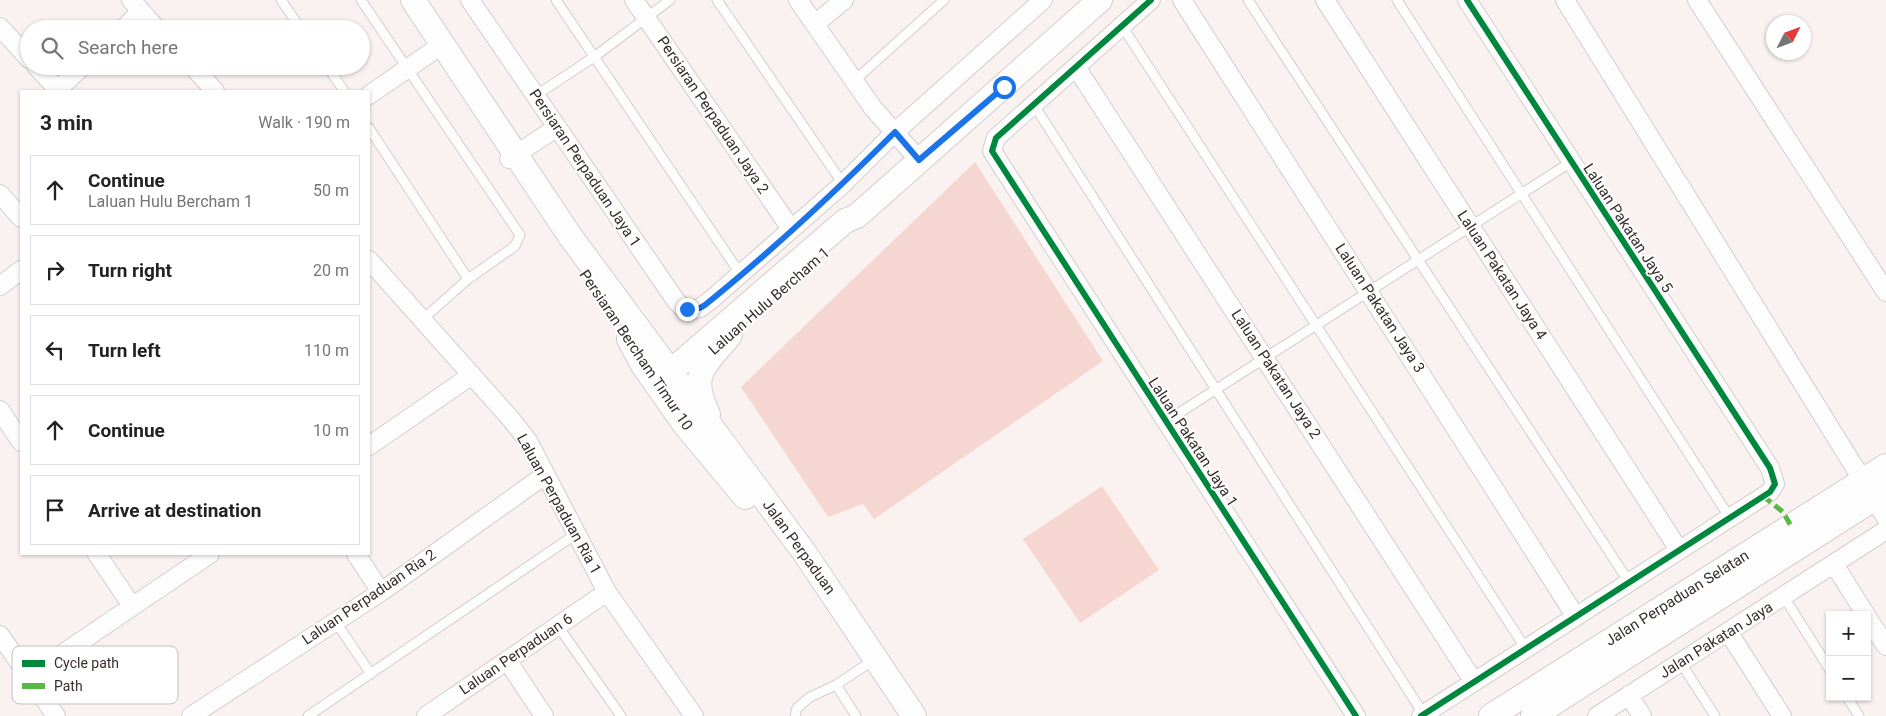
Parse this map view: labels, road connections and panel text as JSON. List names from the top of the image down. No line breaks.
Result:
{"streets":{"street":["Persiaran Perpaduan Jaya 2","Persiaran Perpaduan Jaya 1","Laluan Pakatan Jaya 5","Laluan Pakatan Jaya 4","Laluan Hulu Bercham 1","Laluan Pakatan Jaya 3","Persiaran Bercham Timur 10","Laluan Pakatan Jaya 2","Laluan Pakatan Jaya 1","Laluan Perpaduan Ria 1","Jalan Perpaduan","Laluan Perpaduan Ria 2","Jalan Perpaduan Selatan","Jalan Pakatan Jaya","Laluan Perpaduan 6"]},"crossings":[["Persiaran Perpaduan Jaya 2","Persiaran Perpaduan Jaya 1"],["Laluan Hulu Bercham 1","Persiaran Bercham Timur 10"],["Laluan Hulu Bercham 1","Jalan Perpaduan"],["Persiaran Bercham Timur 10","Jalan Perpaduan"],["Laluan Perpaduan Ria 1","Laluan Perpaduan Ria 2"],["Laluan Perpaduan Ria 1","Laluan Perpaduan 6"]],"legend":["Cycle path","Path"],"north":"top right","page":{"search":"Search here","heading":["3 min","Walk · 190 m"],"list":[["Continue","Laluan Hulu Bercham 1","50 m"],["Turn right","20 m"],["Turn left","110 m"],["Continue","10 m"],"Arrive at destination"],"map_buttons":["+","−"]}}
